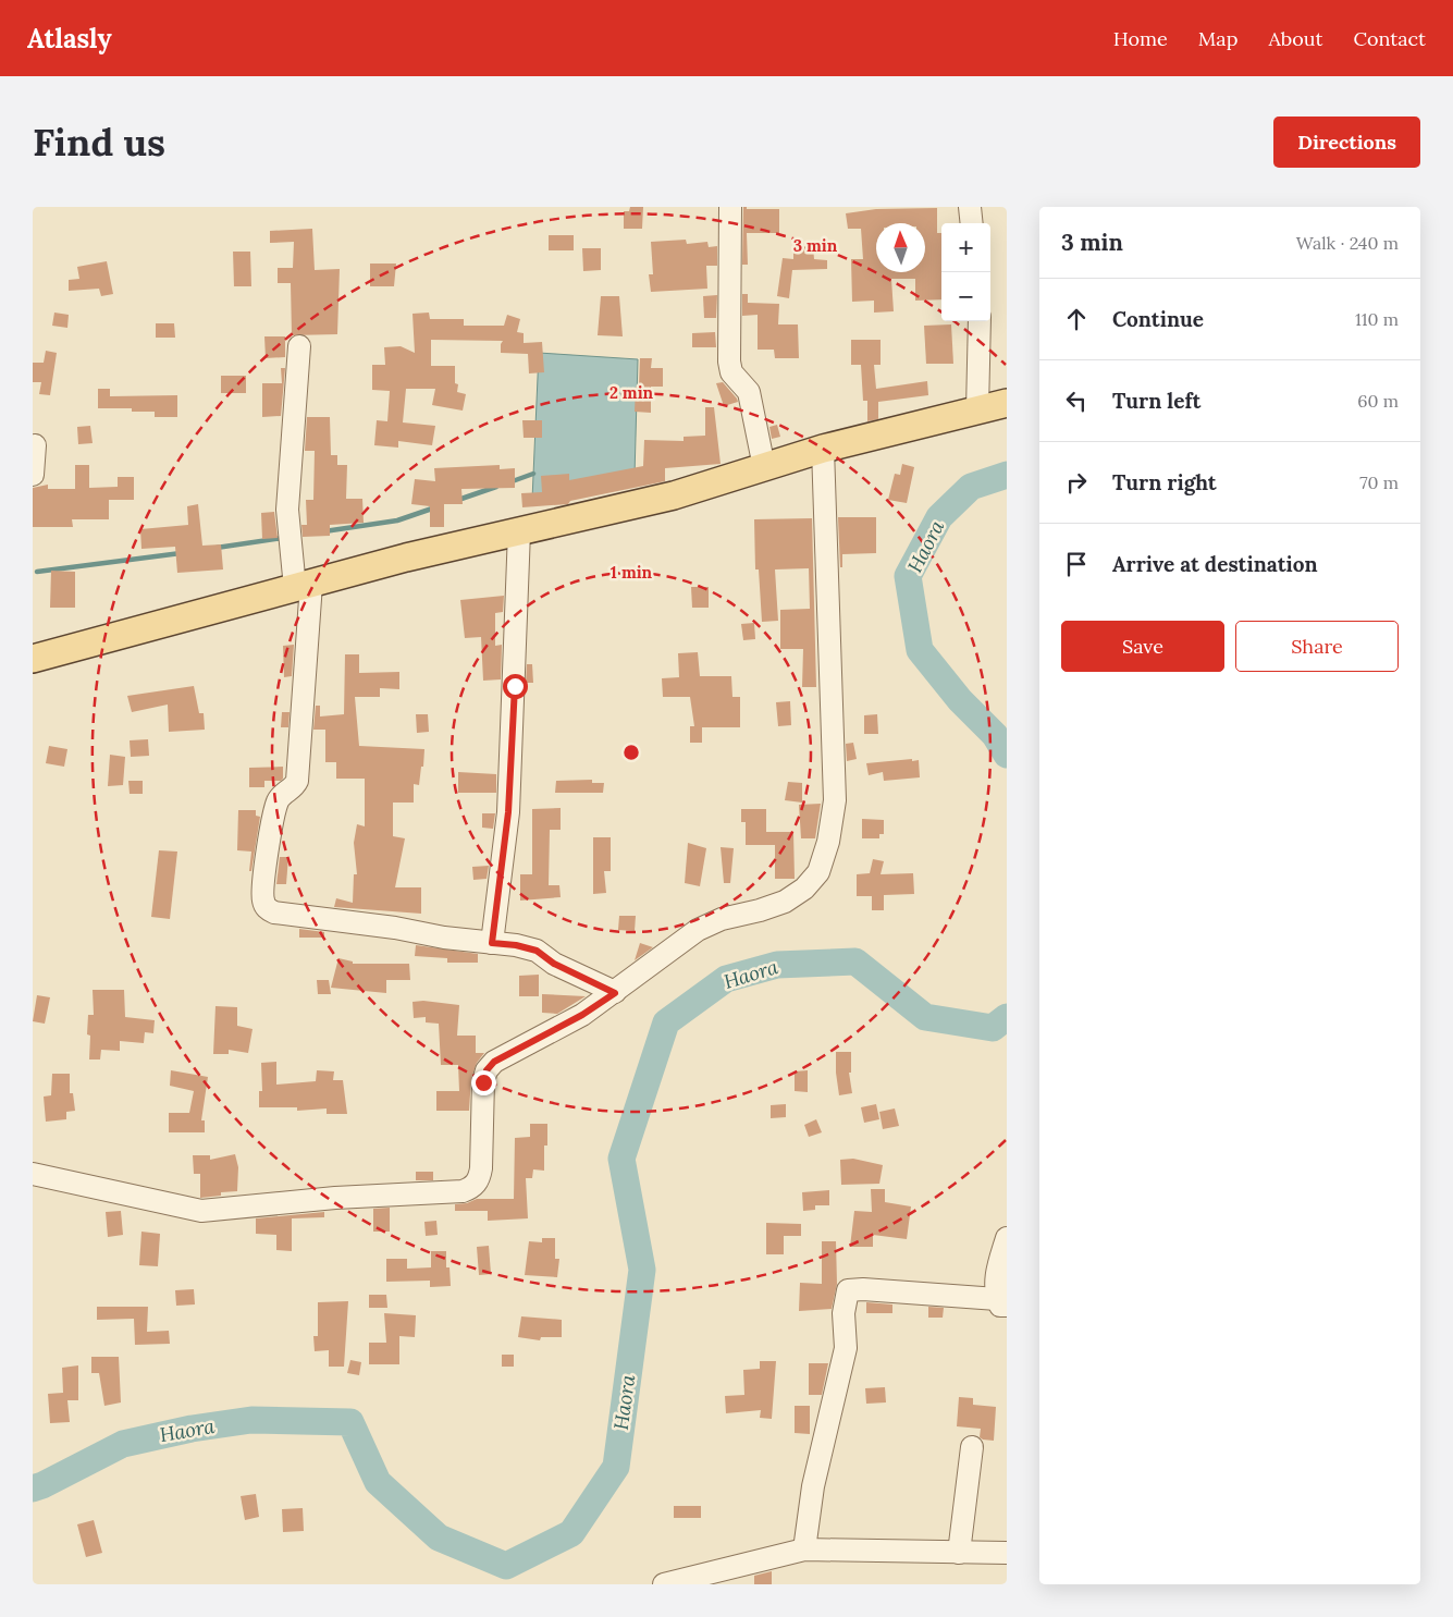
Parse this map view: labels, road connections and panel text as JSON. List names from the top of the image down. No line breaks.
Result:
{"water":["Haora"],"north":"top","page":{"header":"Atlasly","nav":["Home","Map","About","Contact"],"buttons":["Directions",["Save","Share"]],"title":"Find us","heading":["3 min","Walk · 240 m"],"map_buttons":["+","−"],"list":[["Continue","110 m"],["Turn left","60 m"],["Turn right","70 m"],"Arrive at destination"]},"rings":["3 min","2 min","1 min"]}
